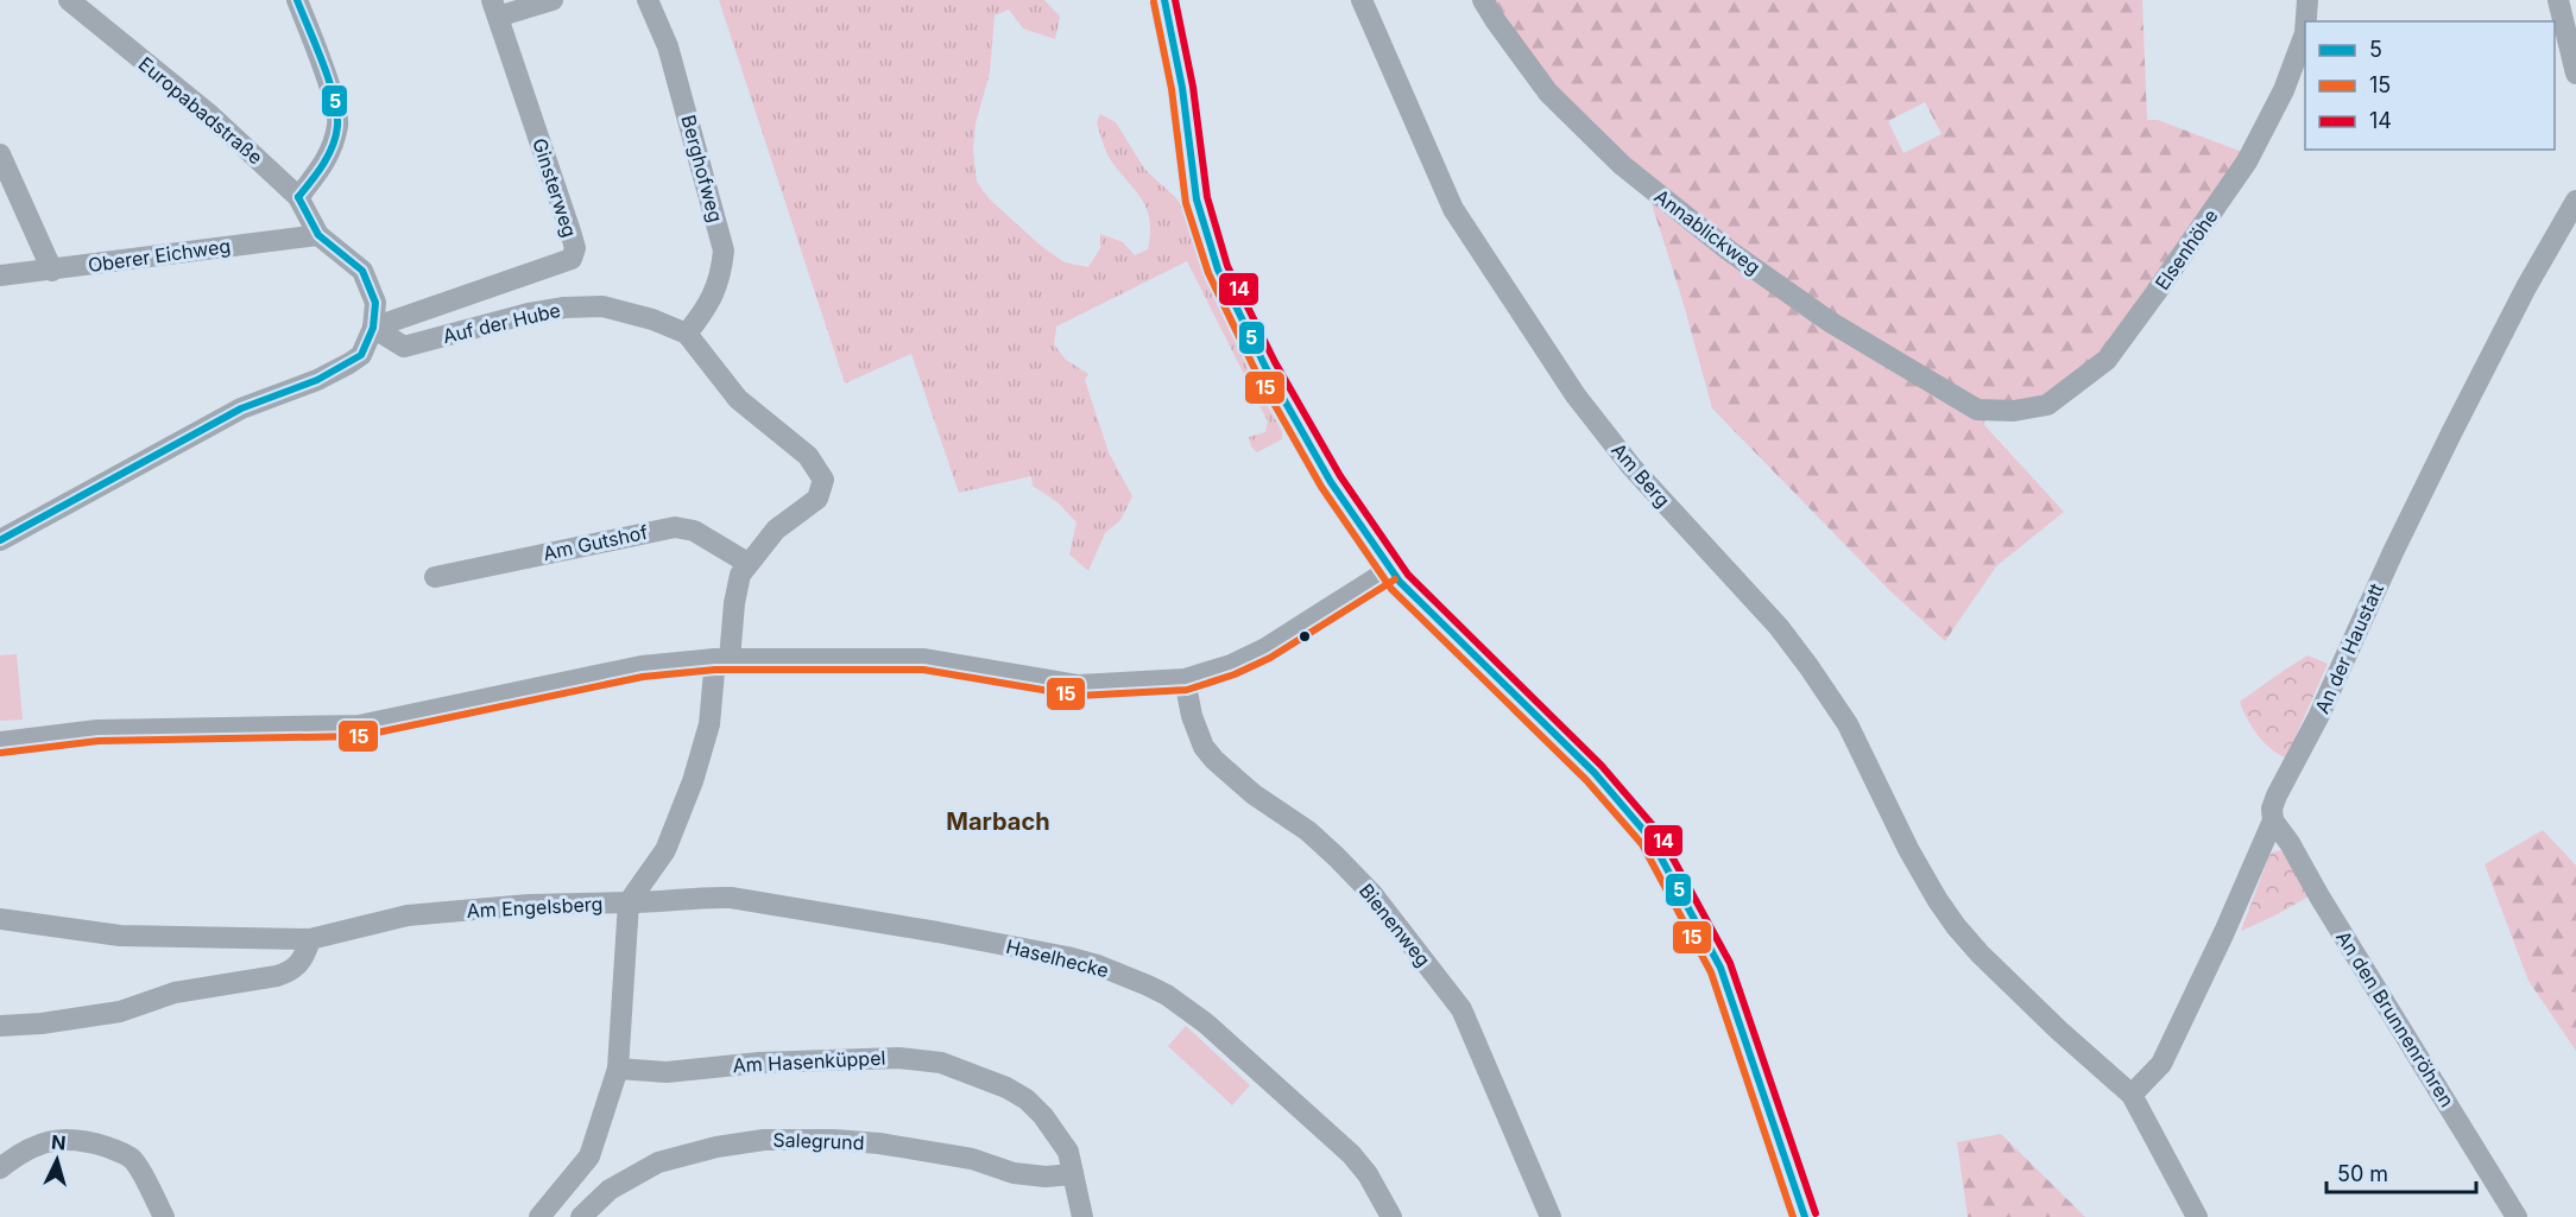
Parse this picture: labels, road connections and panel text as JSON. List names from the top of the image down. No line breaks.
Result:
{"streets":{"street":["Europabadstraße","Berghofweg","Ginsterweg","Annablickweg","Elsenhöhe","Oberer Eichweg","Auf der Hube","Am Berg","Am Gutshof","An der Haustatt","Am Engelsberg","Bienenweg","Haselhecke","An den Brunnenröhren","Am Hasenküppel","Salegrund"]},"crossings":[["Europabadstraße","Oberer Eichweg"],["Berghofweg","Auf der Hube"],["Ginsterweg","Auf der Hube"],["Annablickweg","Elsenhöhe"],["Auf der Hube","Am Gutshof"],["Auf der Hube","Am Engelsberg"],["Am Berg","An der Haustatt"],["An der Haustatt","An den Brunnenröhren"],["Am Engelsberg","Haselhecke"],["Am Hasenküppel","Salegrund"]],"districts":["Marbach"],"lines":["transit line 5","transit line 14","transit line 15"],"legend":["5","15","14"],"scale_bar":"50 m","north":"top"}
